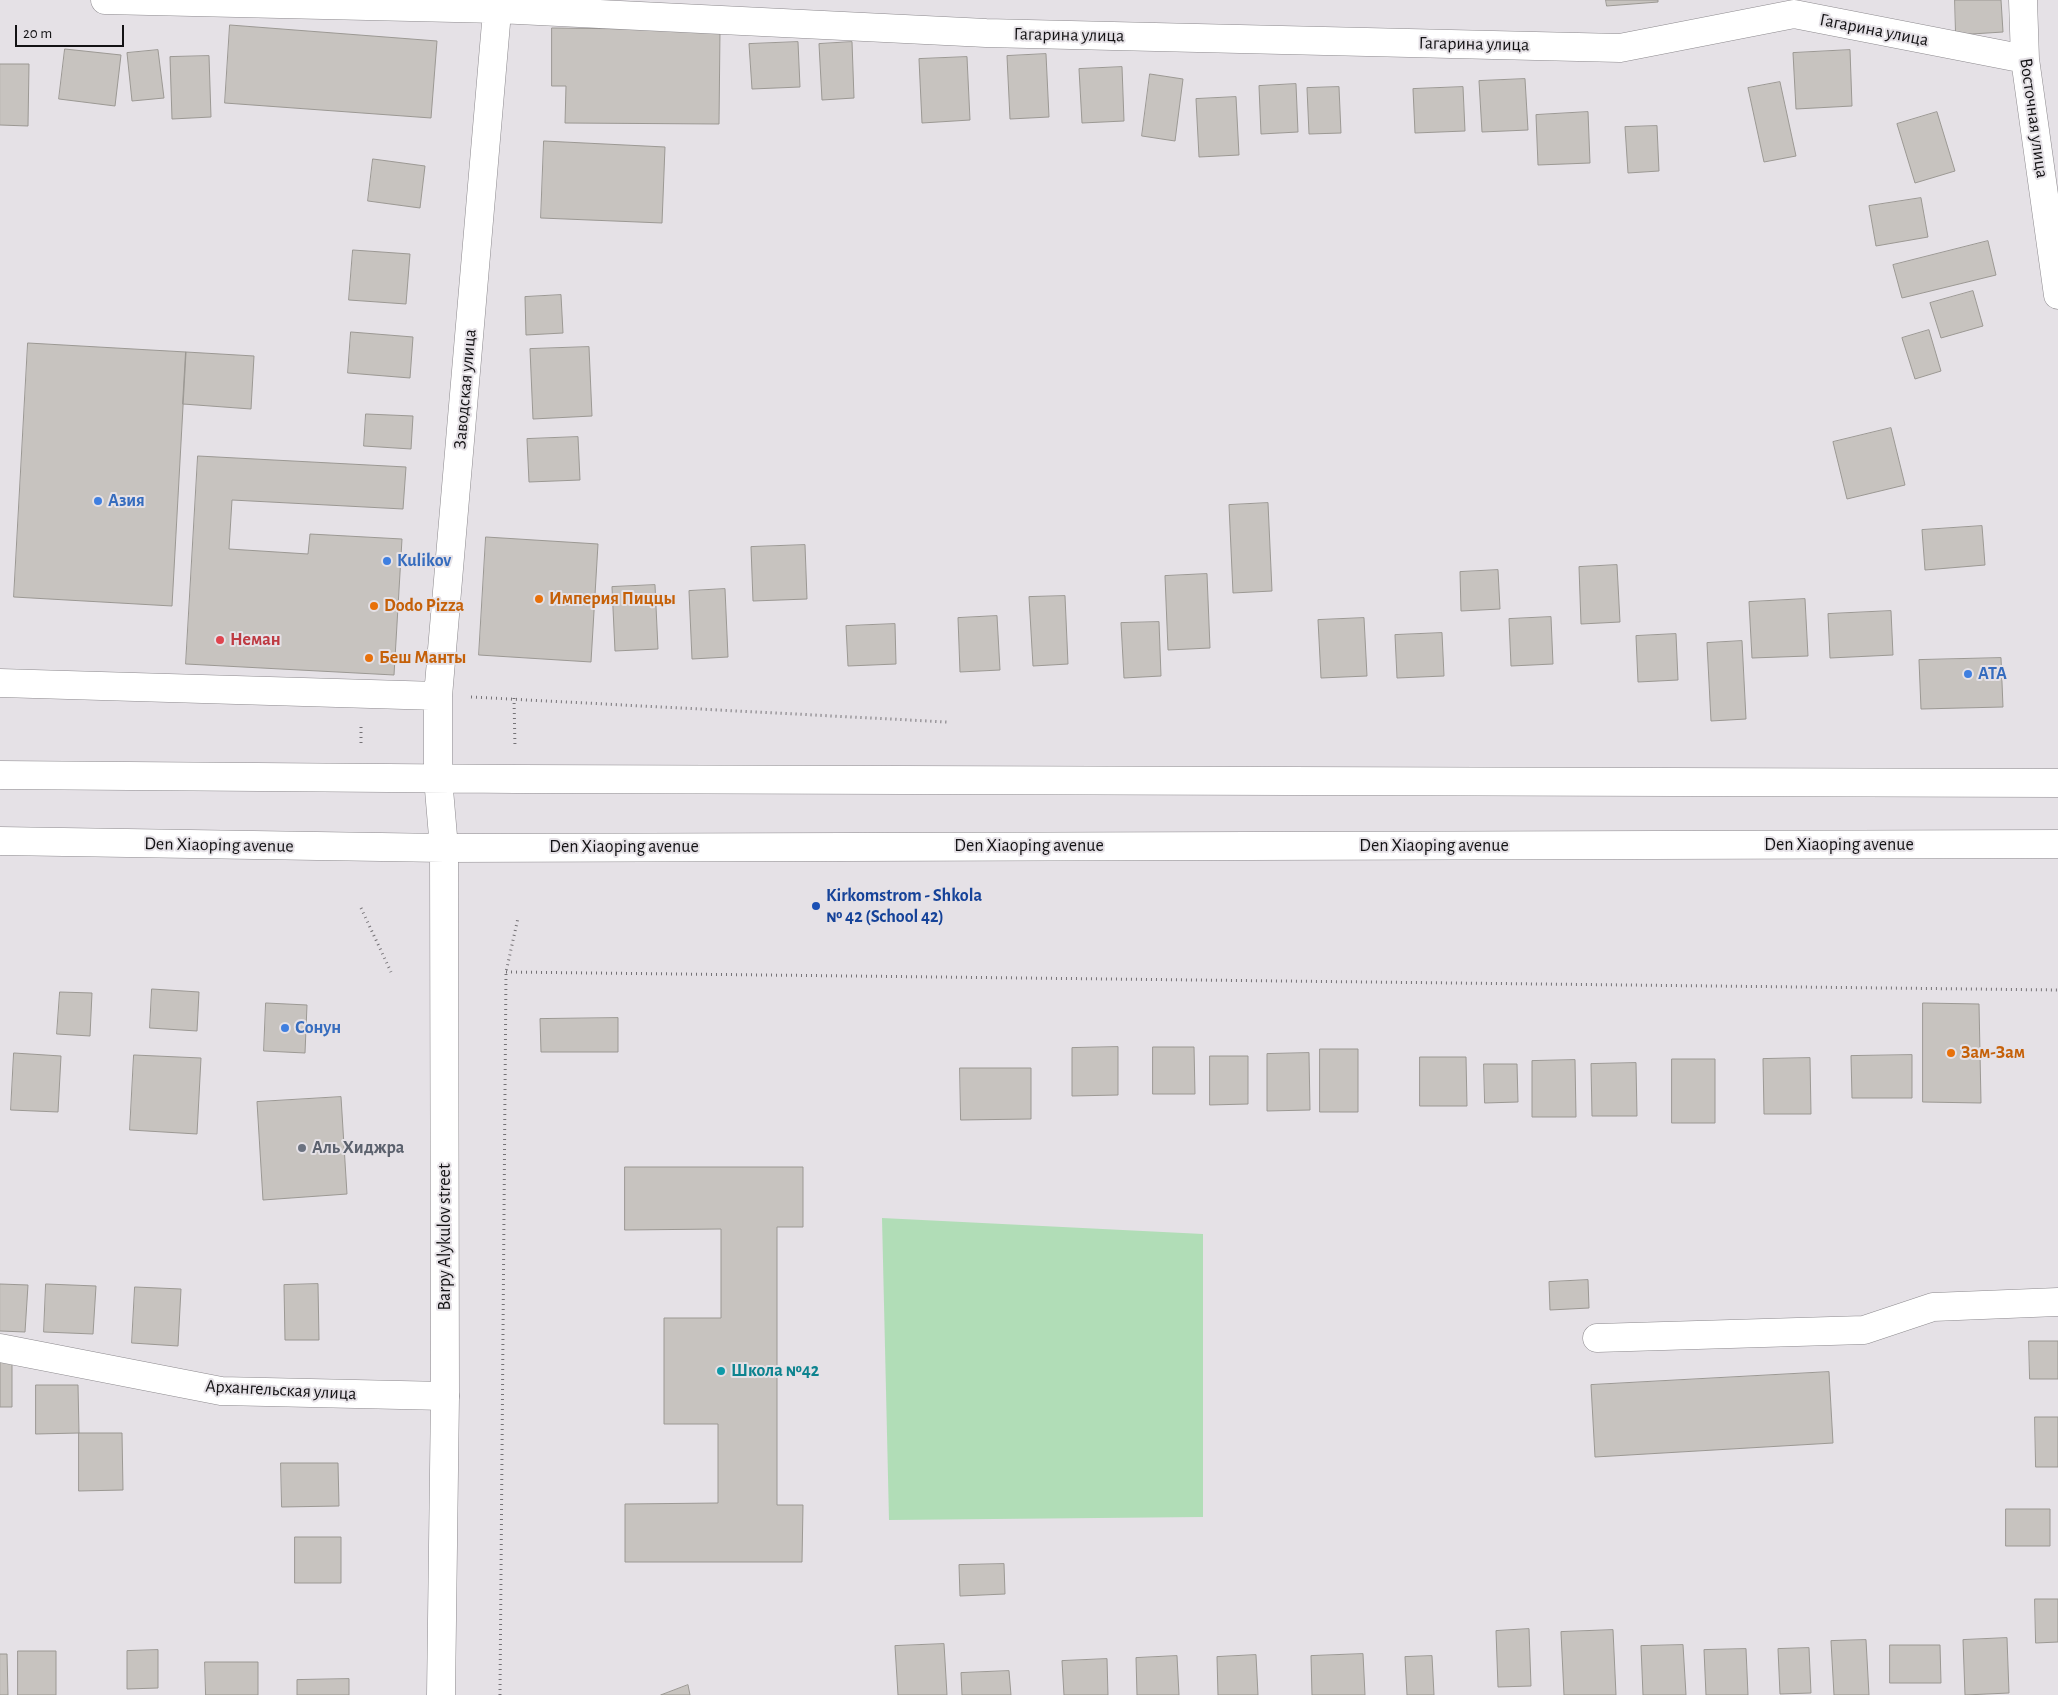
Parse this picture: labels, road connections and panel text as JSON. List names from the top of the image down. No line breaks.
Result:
{"streets":{"main road":["Гагарина улица","Восточная улица","Заводская улица","Den Xiaoping avenue","Barpy Alykulov street","Архангельская улица"]},"crossings":[["Гагарина улица","Восточная улица"],["Гагарина улица","Заводская улица"],["Заводская улица","Barpy Alykulov street"],["Den Xiaoping avenue","Barpy Alykulov street"],["Barpy Alykulov street","Архангельская улица"]],"places":["Азия","Kulikov","Империя Пиццы","Dodo Pizza","Неман","Беш Манты","АТА","Kirkomstrom - Shkola № 42 (School 42)","Сонун","Зам-Зам","Аль Хиджра","Школа №42"],"scale_bar":"20 m"}
